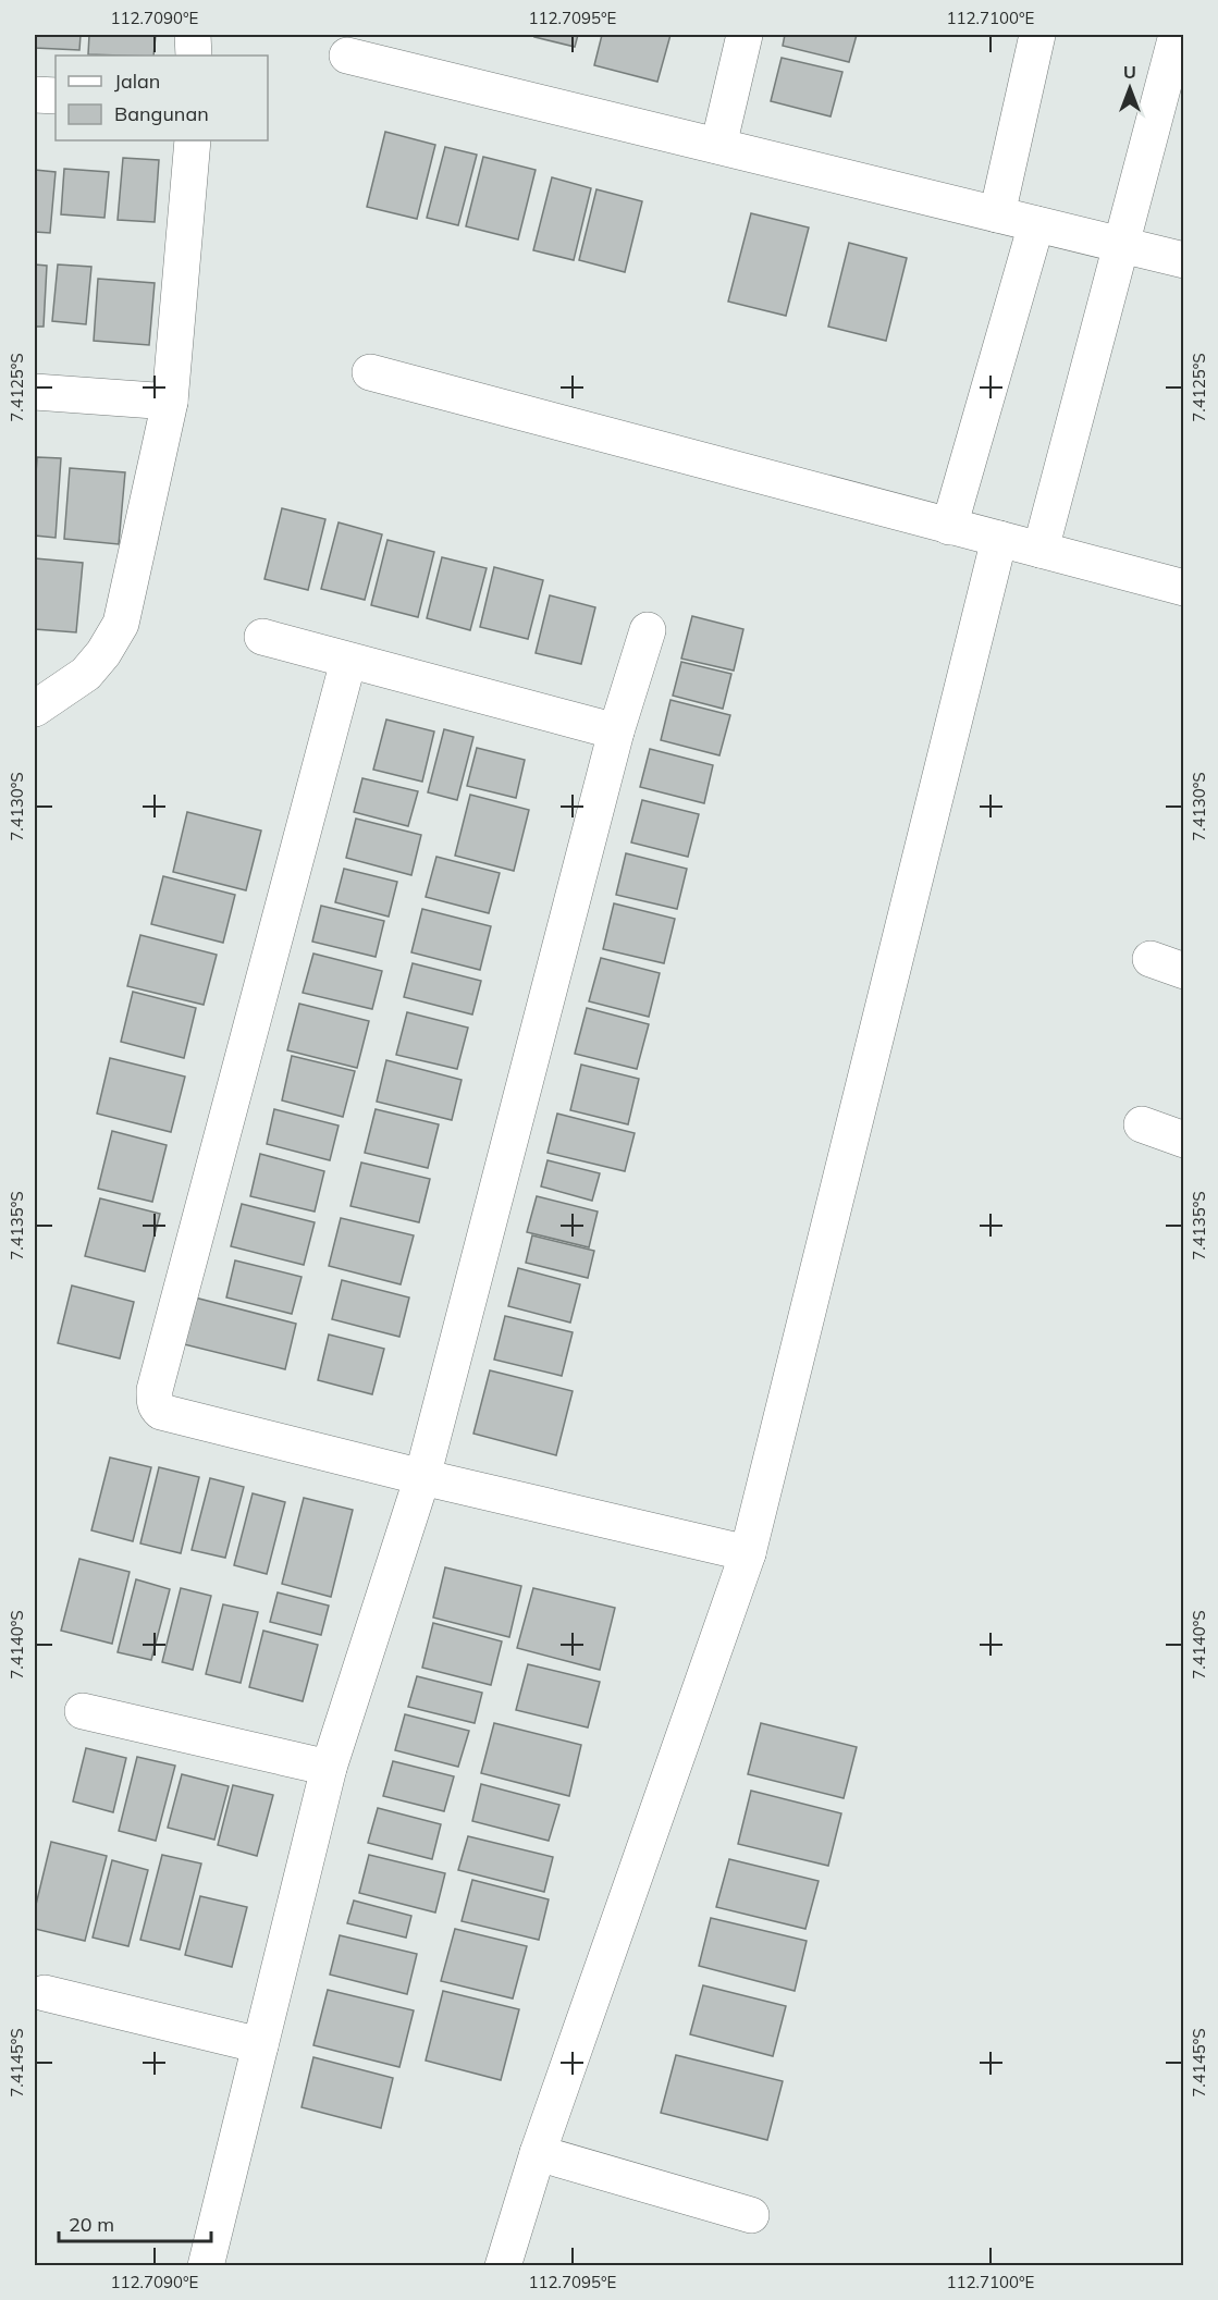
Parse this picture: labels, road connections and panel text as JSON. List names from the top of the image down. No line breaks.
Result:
{"legend":["Jalan","Bangunan"],"scale_bar":"20 m","north":"top","coordinates":["112.7090°E","112.7095°E","112.7100°E","7.4125°S","7.4130°S","7.4135°S","7.4140°S","7.4145°S"]}
